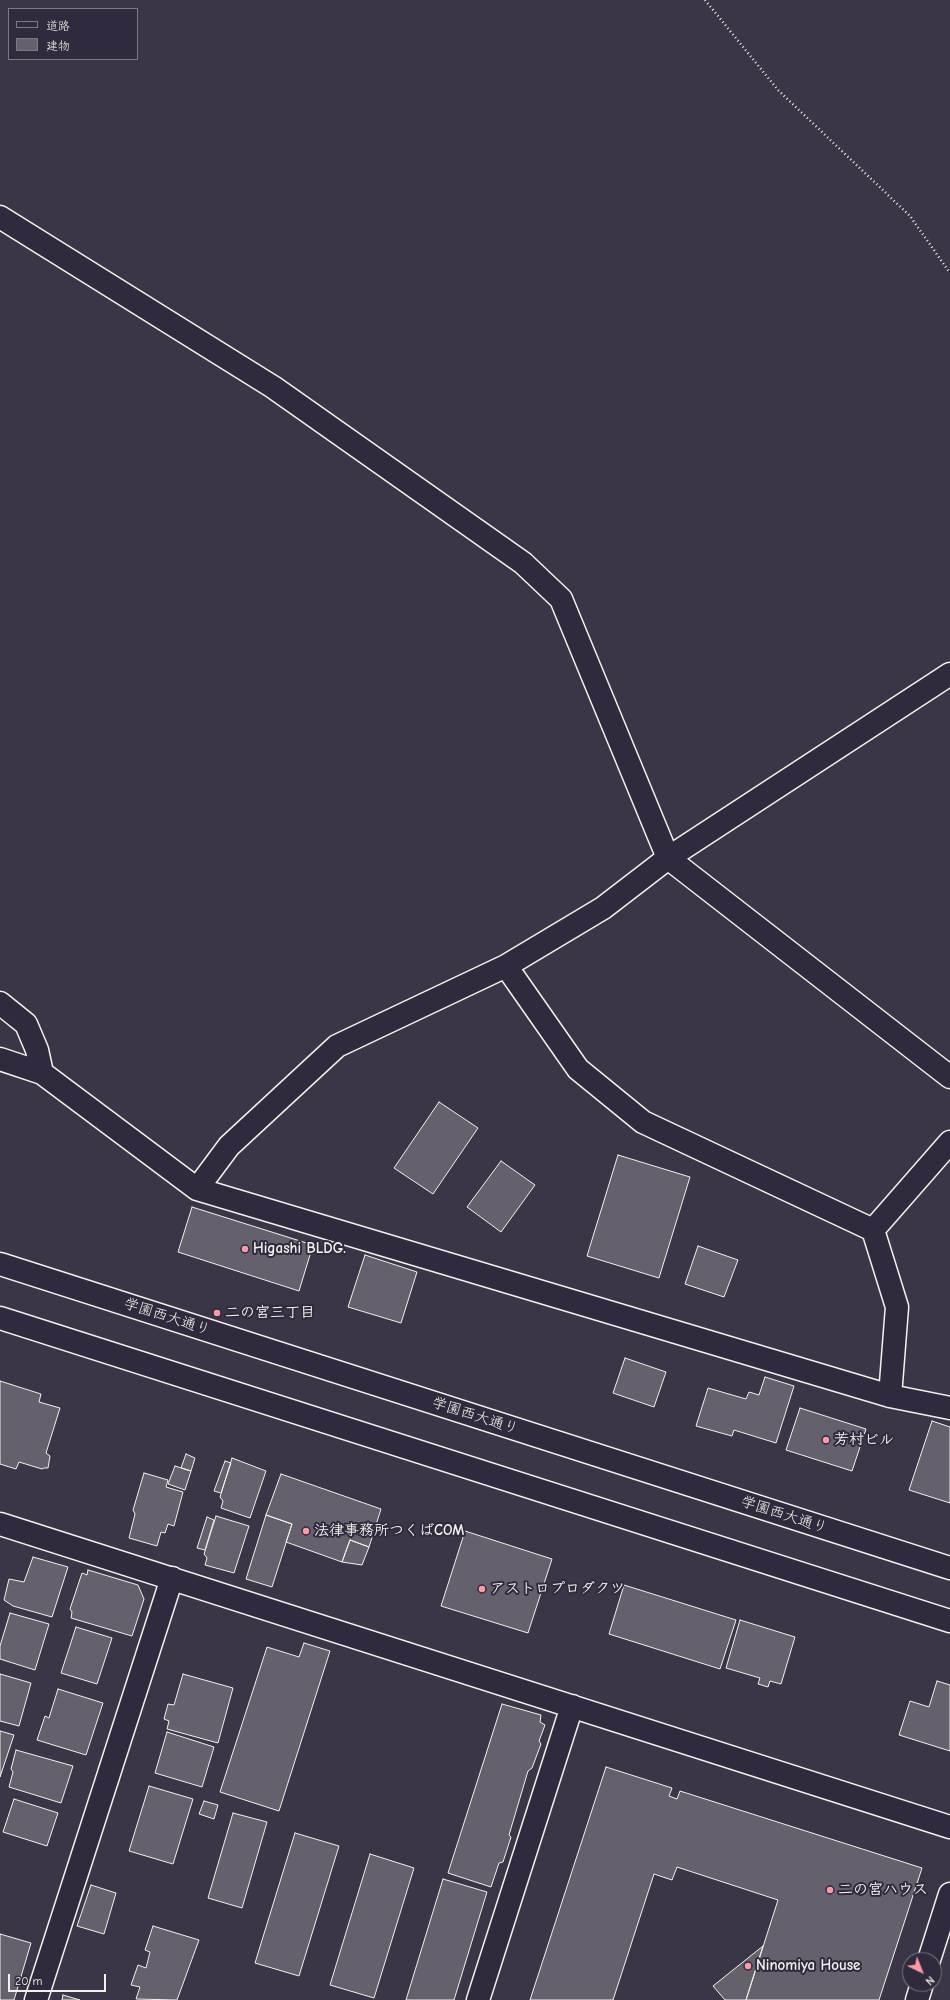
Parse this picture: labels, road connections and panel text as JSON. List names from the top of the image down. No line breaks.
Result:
{"streets":{"street":["学園西大通り"]},"places":["Higashi BLDG.","二の宮三丁目","芳村ビル","法律事務所つくばCOM","アストロプロダクツ","二の宮ハウス","Ninomiya House"],"legend":["道路","建物"],"scale_bar":"20 m","north":"bottom right"}
